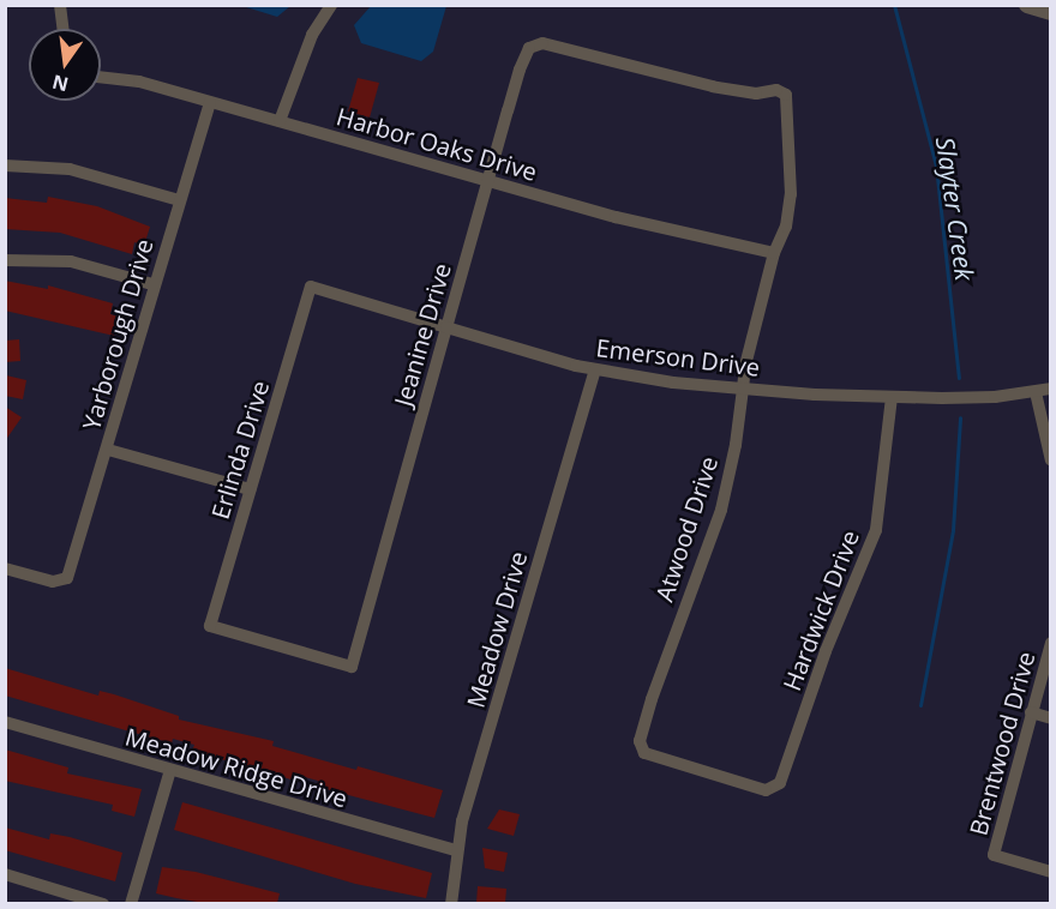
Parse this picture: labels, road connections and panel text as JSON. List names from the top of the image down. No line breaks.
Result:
{"streets":{"street":["Harbor Oaks Drive","Yarborough Drive","Jeanine Drive","Emerson Drive","Erlinda Drive","Atwood Drive","Hardwick Drive","Meadow Drive","Brentwood Drive","Meadow Ridge Drive"]},"crossings":[["Harbor Oaks Drive","Yarborough Drive"],["Harbor Oaks Drive","Jeanine Drive"],["Harbor Oaks Drive","Atwood Drive"],["Jeanine Drive","Emerson Drive"],["Jeanine Drive","Erlinda Drive"],["Jeanine Drive","Atwood Drive"],["Emerson Drive","Erlinda Drive"],["Emerson Drive","Atwood Drive"],["Emerson Drive","Hardwick Drive"],["Emerson Drive","Meadow Drive"],["Atwood Drive","Hardwick Drive"],["Meadow Drive","Meadow Ridge Drive"]],"water":["Slayter Creek"],"north":"bottom"}
